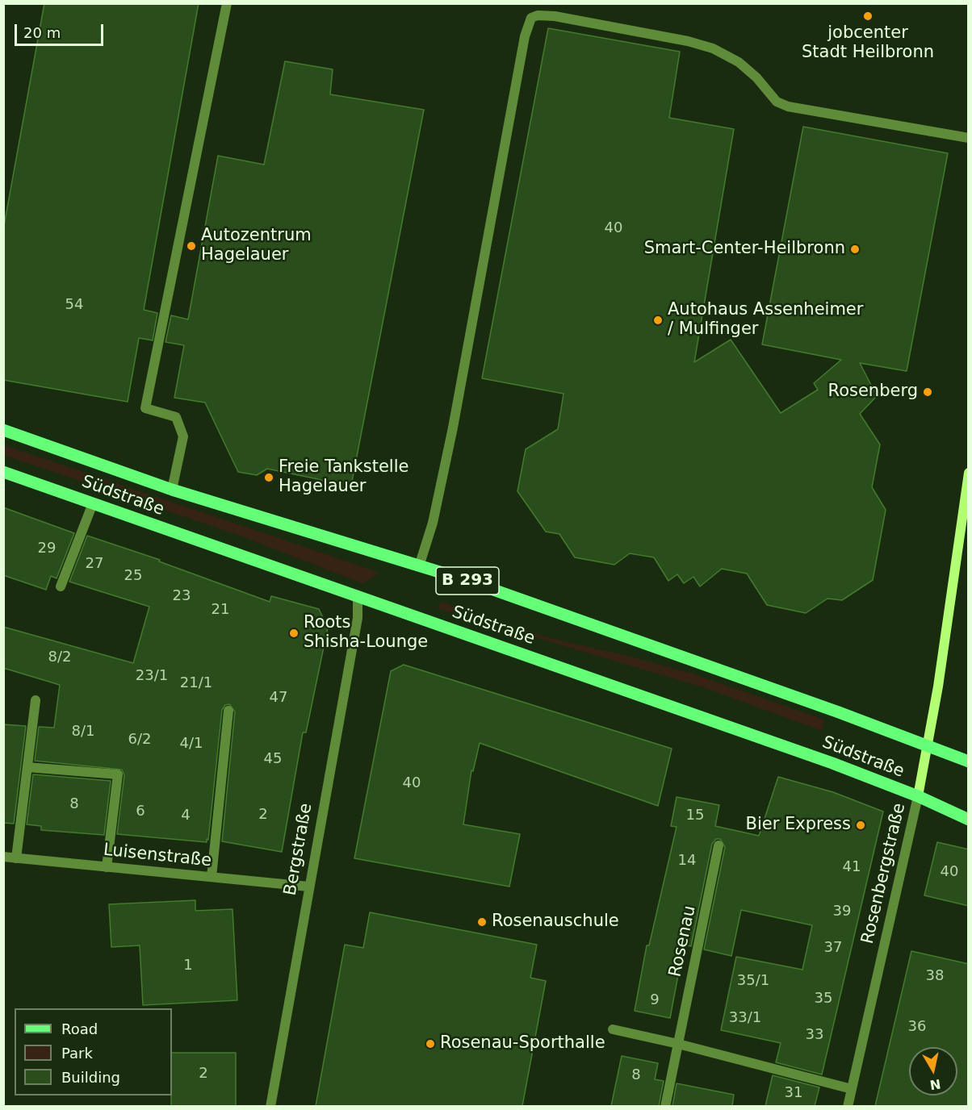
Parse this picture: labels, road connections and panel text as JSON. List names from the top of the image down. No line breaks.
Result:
{"streets":{"main road":["Südstraße","B 293"],"street":["Bergstraße","Luisenstraße","Rosenbergstraße","Rosenau"]},"crossings":[["Südstraße","Bergstraße"],["Südstraße","Rosenbergstraße"],["Bergstraße","Luisenstraße"]],"places":["jobcenter Stadt Heilbronn","Autozentrum Hagelauer","Smart-Center-Heilbronn","Autohaus Assenheimer / Mulfinger","Rosenberg","Freie Tankstelle Hagelauer","Roots Shisha-Lounge","Bier Express","Rosenauschule","Rosenau-Sporthalle"],"house_numbers":["40","54","29","27","25","23","21","8/2","23/1","21/1","47","8/1","6/2","4/1","45","40","8","6","2","4","15","14","41","40","39","37","1","38","35/1","35","9","33/1","36","33","2","8","31"],"legend":["Road","Park","Building"],"scale_bar":"20 m","north":"bottom"}
